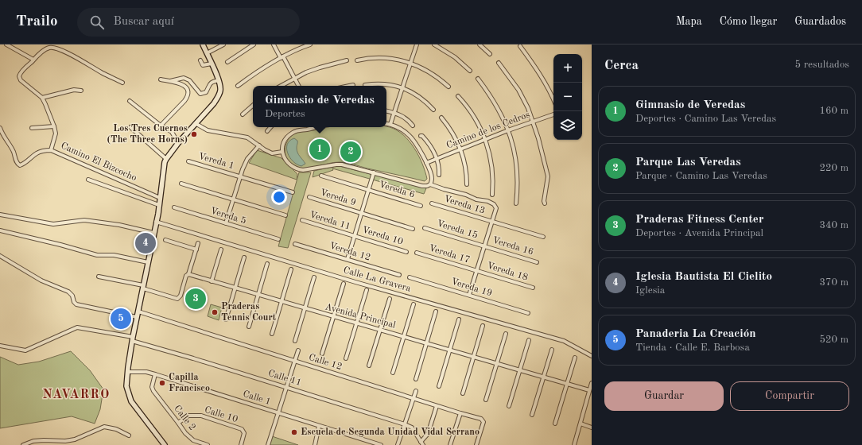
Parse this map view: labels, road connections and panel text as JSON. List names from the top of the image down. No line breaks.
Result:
{"streets":{"street":["Camino de los Cedros","Vereda 1","Camino El Bizcocho","Vereda 6","Vereda 9","Vereda 13","Vereda 5","Vereda 11","Vereda 15","Vereda 10","Vereda 16","Vereda 12","Vereda 17","Vereda 18","Calle La Gravera","Vereda 19","Avenida Principal","Calle 12","Calle 11","Calle 1","Calle 10","Calle 2"]},"crossings":[["Vereda 11","Vereda 10"],["Vereda 15","Vereda 16"],["Vereda 17","Vereda 18"],["Calle 1","Calle 2"],["Calle 10","Calle 2"]],"districts":["NAVARRO"],"places":["Los Tres Cuernos (The Three Horns)","Praderas Tennis Court","Capilla Francisco","Escuela de Segunda Unidad Vidal Serrano"],"page":{"header":"Trailo","search":"Buscar aquí","nav":["Mapa","Cómo llegar","Guardados"],"heading":["Cerca","5 resultados"],"map_buttons":["+","−"],"popup":["Gimnasio de Veredas","Deportes"],"list":[{"mark":"1","name":"Gimnasio de Veredas","note":"Deportes · Camino Las Veredas","value":"160 m"},{"mark":"2","name":"Parque Las Veredas","note":"Parque · Camino Las Veredas","value":"220 m"},{"mark":"3","name":"Praderas Fitness Center","note":"Deportes · Avenida Principal","value":"340 m"},{"mark":"4","name":"Iglesia Bautista El Cielito","note":"Iglesia","value":"370 m"},{"mark":"5","name":"Panaderia La Creación","note":"Tienda · Calle E. Barbosa","value":"520 m"}],"pins":["1","2","4","3","5"],"buttons":["Guardar","Compartir"]}}
